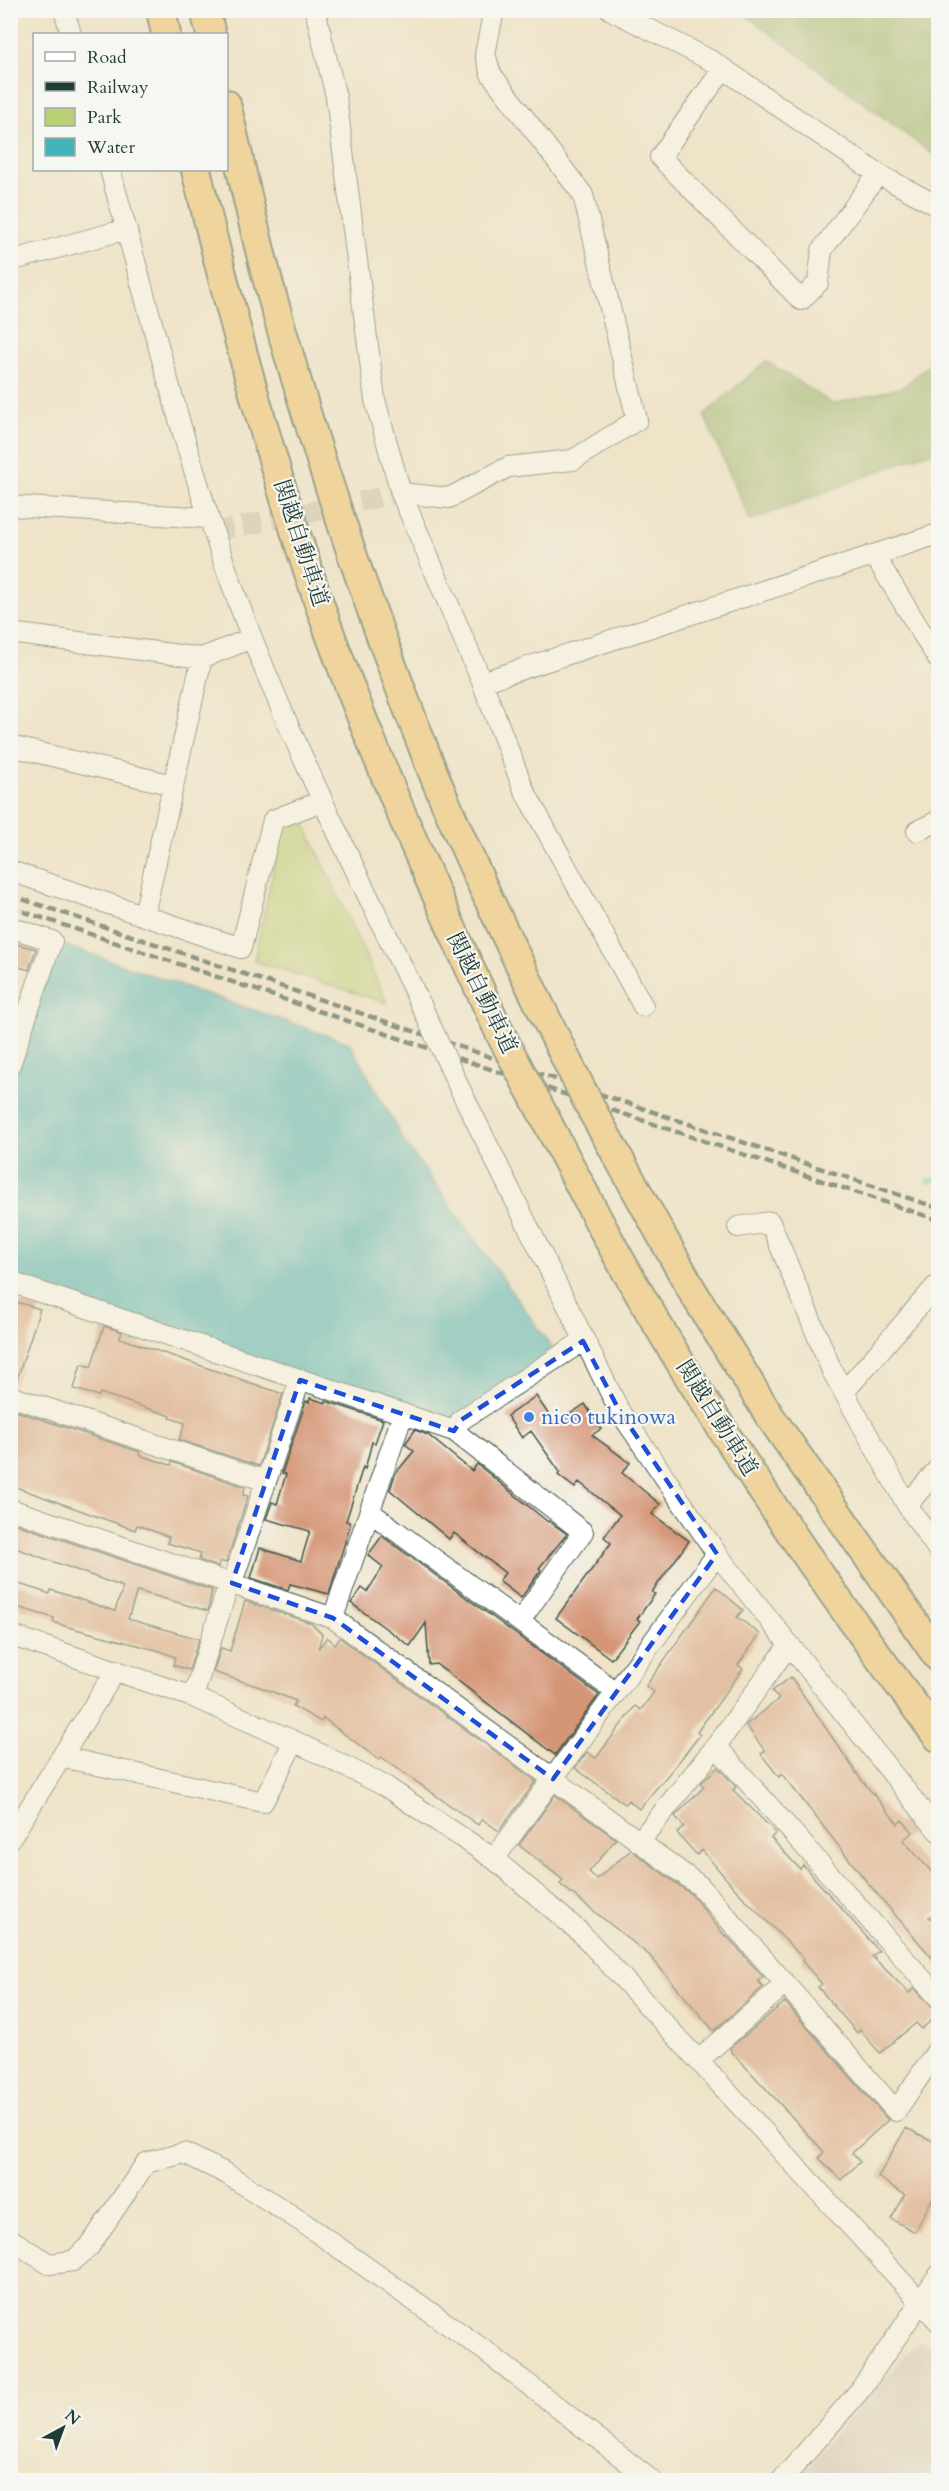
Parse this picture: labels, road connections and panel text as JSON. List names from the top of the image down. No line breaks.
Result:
{"streets":{"highway":["関越自動車道"]},"places":["nico tukinowa"],"legend":["Road","Railway","Park","Water"],"north":"top right"}
